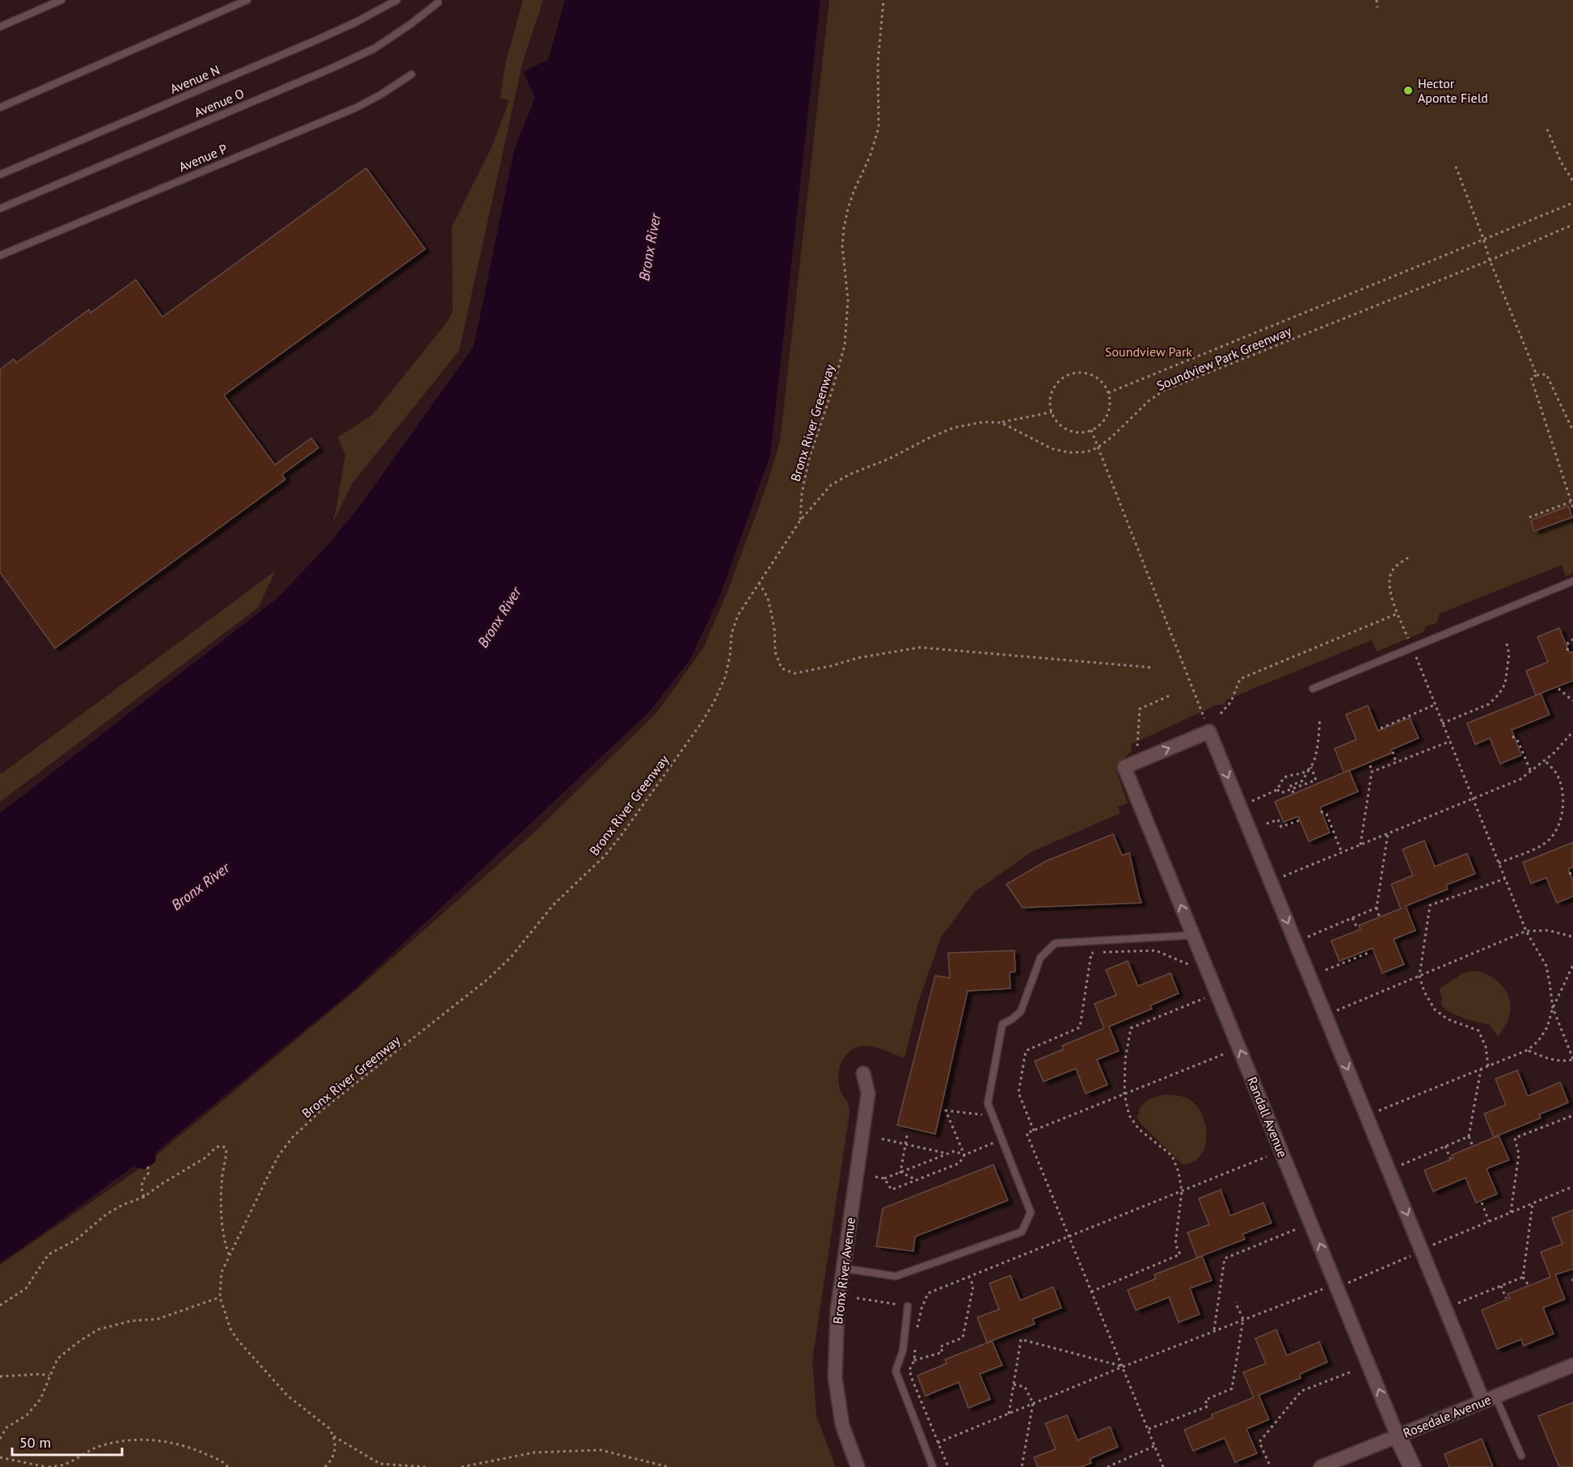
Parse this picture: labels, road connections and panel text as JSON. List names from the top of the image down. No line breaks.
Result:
{"streets":{"street":["Randall Avenue","Bronx River Avenue","Rosedale Avenue"],"lane":["Avenue N","Avenue O","Avenue P"],"path":["Soundview Park Greenway","Bronx River Greenway"]},"crossings":[["Soundview Park Greenway","Bronx River Greenway"],["Randall Avenue","Rosedale Avenue"]],"water":["Bronx River"],"parks":["Soundview Park"],"places":["Hector Aponte Field"],"scale_bar":"50 m"}
